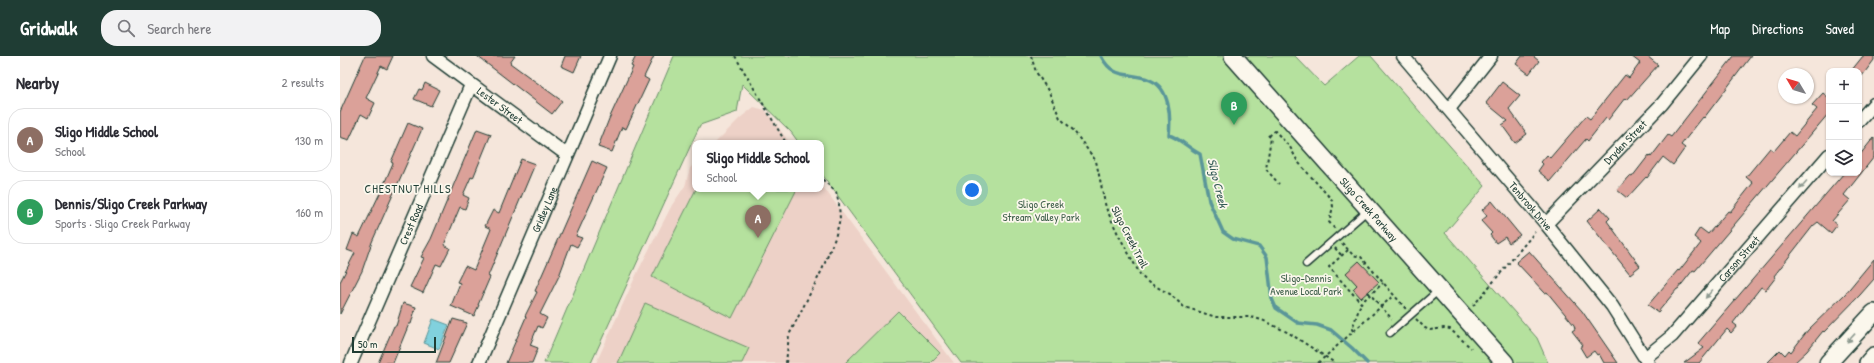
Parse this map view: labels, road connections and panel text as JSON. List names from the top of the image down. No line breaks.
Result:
{"streets":{"street":["Lester Street","Dryden Street","Tenbrook Drive","Gridley Lane","Sligo Creek Parkway","Crest Road","Carson Street"],"path":["Sligo Creek Trail"]},"crossings":[["Lester Street","Gridley Lane"],["Lester Street","Crest Road"],["Dryden Street","Tenbrook Drive"],["Tenbrook Drive","Carson Street"]],"one_way":["Carson Street"],"districts":["CHESTNUT HILLS"],"water":["Sligo Creek"],"parks":["Sligo Creek Stream Valley Park","Sligo-Dennis Avenue Local Park"],"scale_bar":"50 m","north":"top left","page":{"header":"Gridwalk","search":"Search here","nav":["Map","Directions","Saved"],"heading":["Nearby","2 results"],"map_buttons":["+","−"],"pins":["B","A"],"list":[{"mark":"A","name":"Sligo Middle School","note":"School","value":"130 m"},{"mark":"B","name":"Dennis/Sligo Creek Parkway","note":"Sports · Sligo Creek Parkway","value":"160 m"}],"popup":["Sligo Middle School","School"],"scale":"50 m"}}
